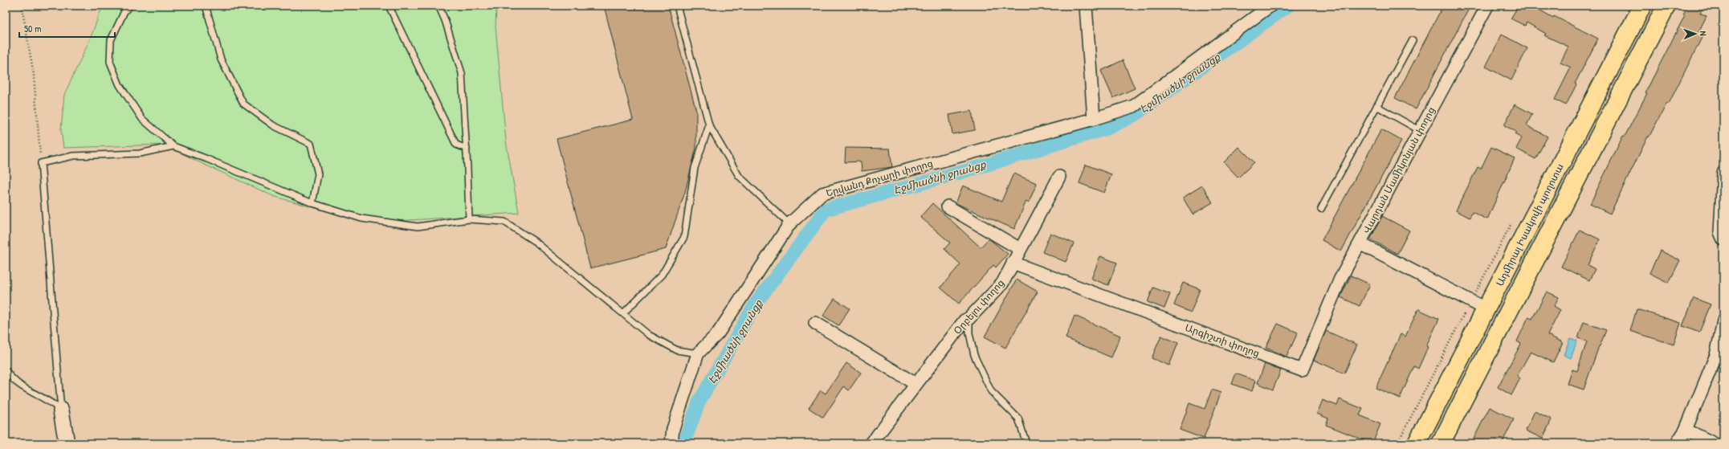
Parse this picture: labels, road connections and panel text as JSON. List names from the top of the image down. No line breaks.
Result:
{"streets":{"highway":["Ադմիրալ Իսակովի պողոտա"],"street":["Վարդան Մամիկոնյան փողոց","Երվանդ Քոչարի փողոց","Օրբելու փողոց","Արգիշտի փողոց"]},"crossings":[["Վարդան Մամիկոնյան փողոց","Ադմիրալ Իսակովի պողոտա"],["Վարդան Մամիկոնյան փողոց","Արգիշտի փողոց"],["Օրբելու փողոց","Արգիշտի փողոց"]],"water":["Էջմիածնի ջրանցք"],"scale_bar":"50 m","north":"right"}
